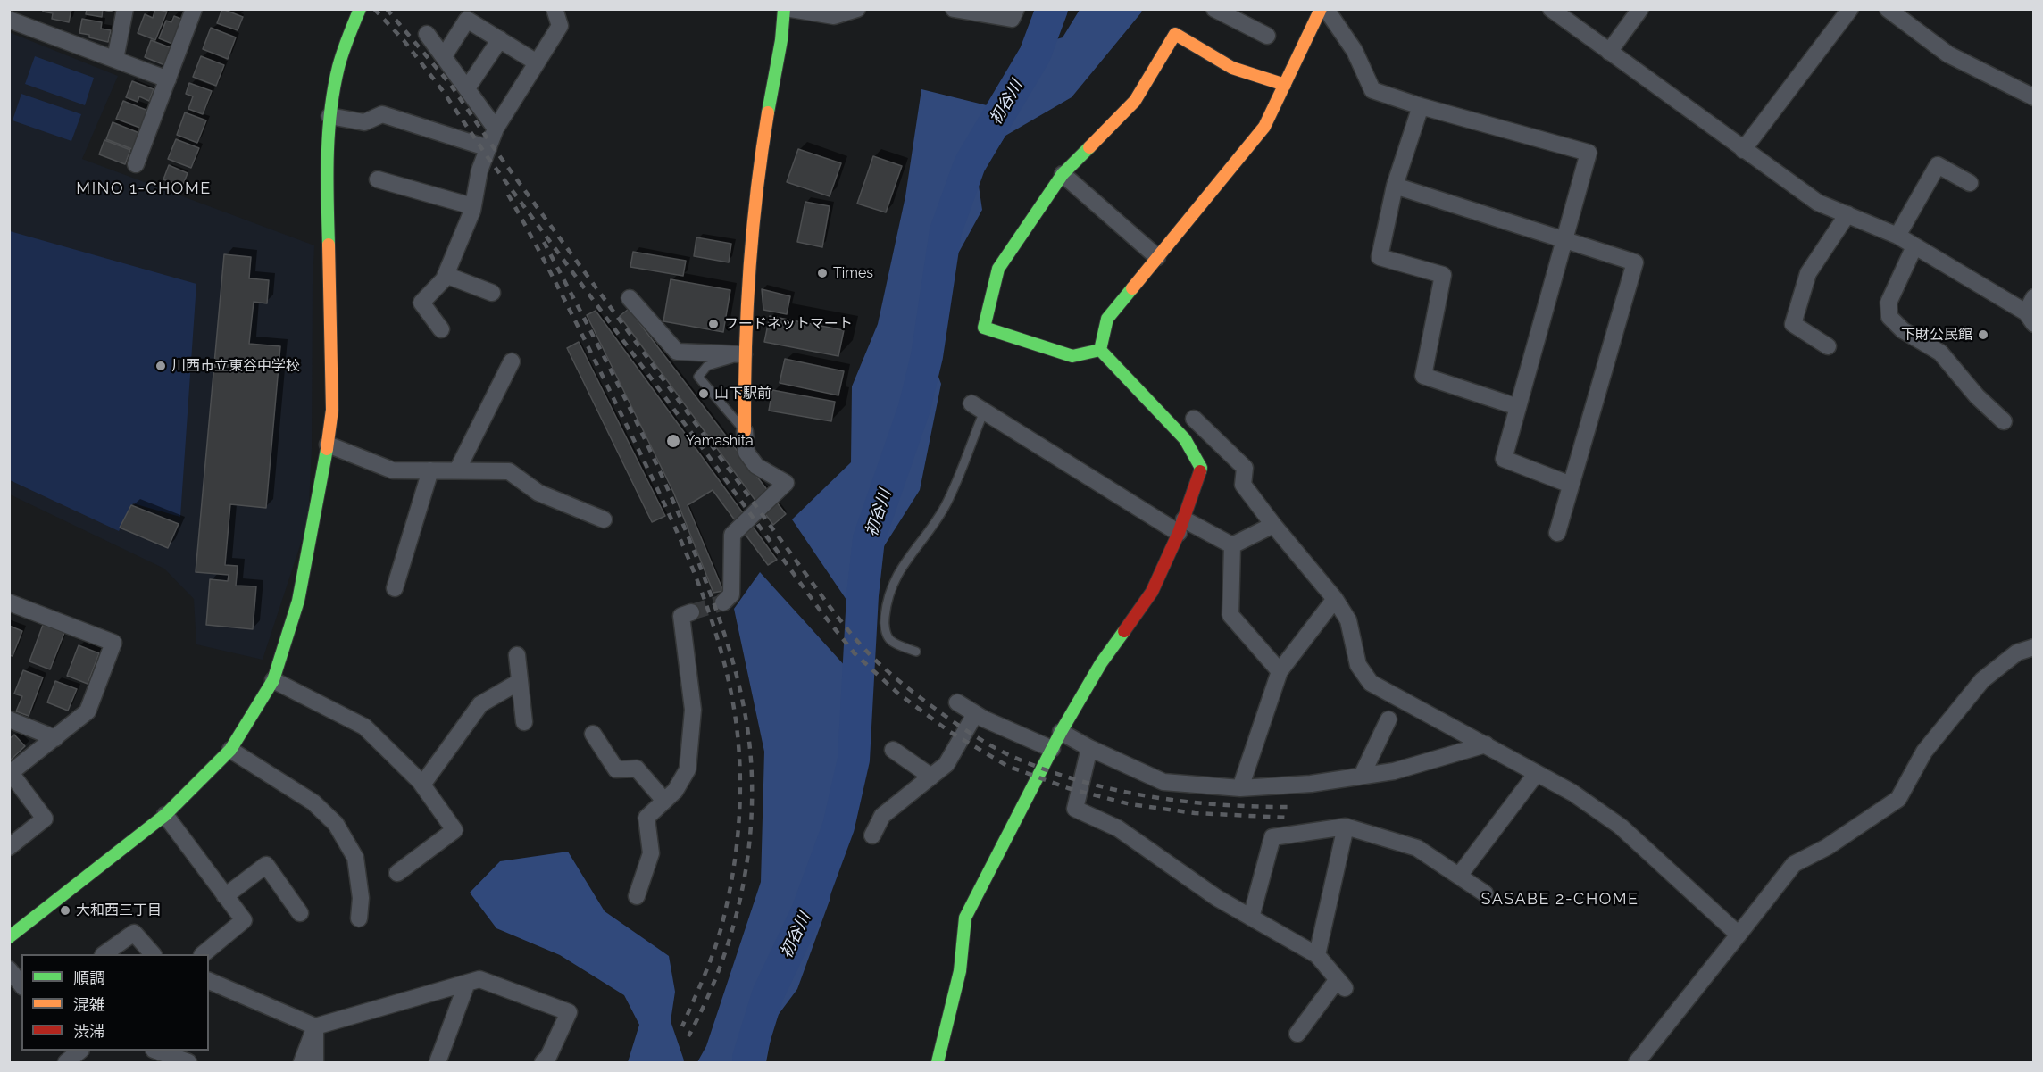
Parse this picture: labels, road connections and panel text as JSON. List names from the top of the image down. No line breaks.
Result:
{"districts":["MINO 1-CHOME","SASABE 2-CHOME"],"water":["初谷川"],"places":["Times","フードネットマート","下財公民館","川西市立東谷中学校","山下駅前","Yamashita","大和西三丁目"],"legend":["順調","混雑","渋滞"]}
